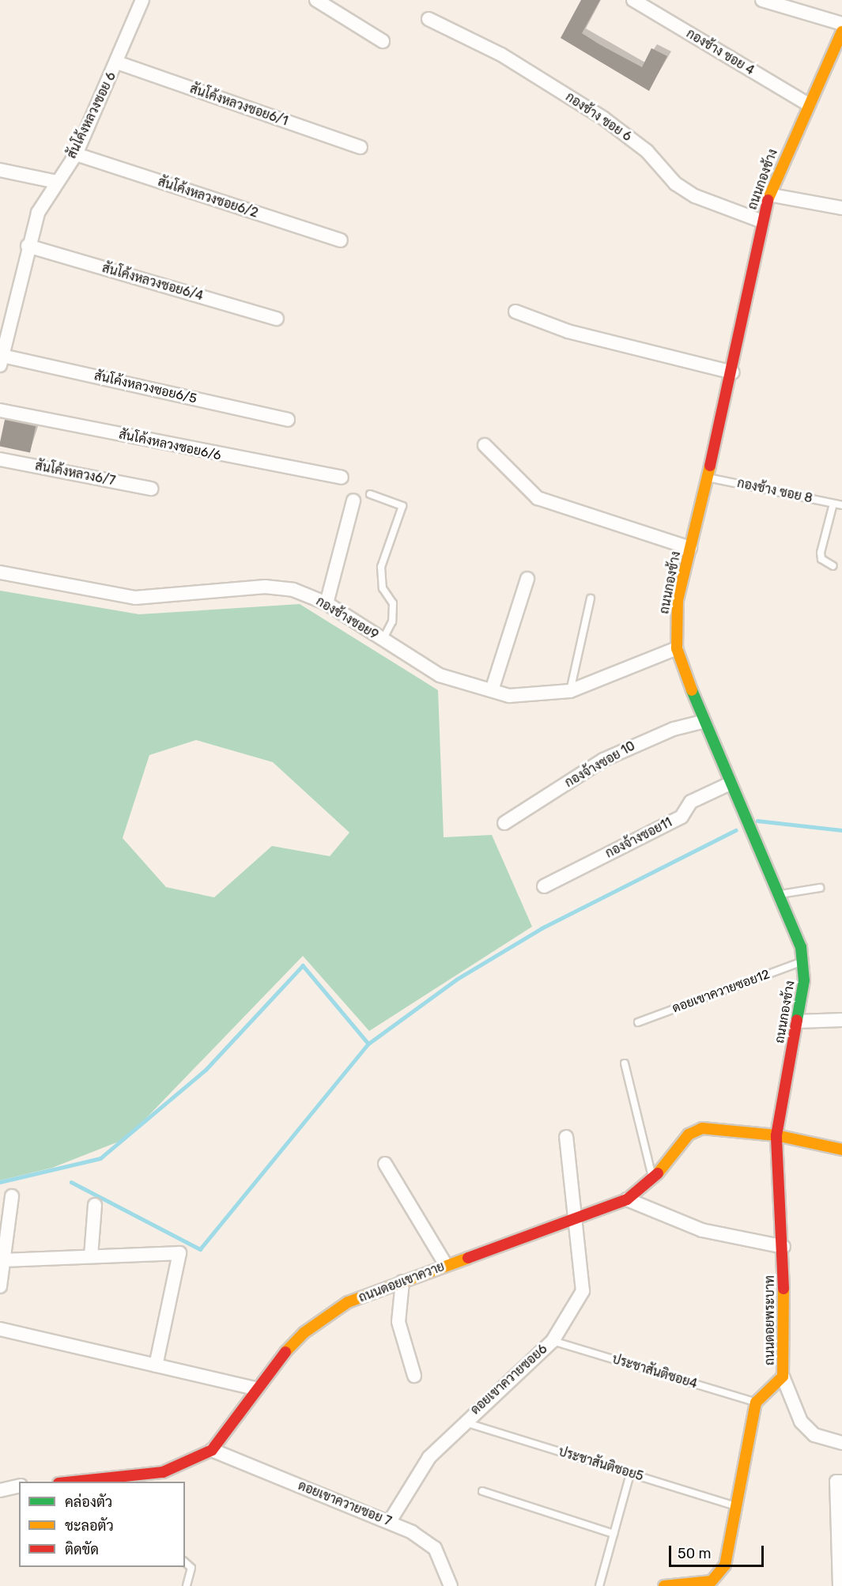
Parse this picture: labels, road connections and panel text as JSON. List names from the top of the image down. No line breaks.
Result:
{"streets":{"street":["กองช้าง ซอย 4","สันโค้งหลวงซอย6/1","สันโค้งหลวงซอย 6","กองช้าง ซอย 6","ถนนกองช้าง","สันโค้งหลวงซอย6/2","สันโค้งหลวงซอย6/4","สันโค้งหลวงซอย6/5","สันโค้งหลวงซอย6/6","สันโค้งหลวง6/7","กองช้างซอย9","กองจ้างซอย 10","กองจ้างซอย11","ถนนดอยเขาควาย","ถนนดอยพระบาท","ดอยเขาควายซอย6","ดอยเขาควายซอย 7"],"lane":["กองช้าง ซอย 8","ดอยเขาควายซอย12","ประชาสันติซอย4","ประชาสันติซอย5"]},"crossings":[["กองช้าง ซอย 4","ถนนกองช้าง"],["สันโค้งหลวงซอย6/1","สันโค้งหลวงซอย 6"],["สันโค้งหลวงซอย 6","สันโค้งหลวงซอย6/2"],["สันโค้งหลวงซอย 6","สันโค้งหลวงซอย6/4"],["สันโค้งหลวงซอย 6","สันโค้งหลวงซอย6/5"],["กองช้าง ซอย 6","ถนนกองช้าง"],["ถนนกองช้าง","กองช้าง ซอย 8"],["ถนนกองช้าง","กองช้างซอย9"],["ถนนกองช้าง","กองจ้างซอย 10"],["ถนนกองช้าง","กองจ้างซอย11"],["ถนนกองช้าง","ดอยเขาควายซอย12"],["ถนนกองช้าง","ถนนดอยเขาควาย"],["ถนนกองช้าง","ถนนดอยพระบาท"],["ถนนดอยเขาควาย","ถนนดอยพระบาท"],["ถนนดอยเขาควาย","ดอยเขาควายซอย6"],["ถนนดอยเขาควาย","ดอยเขาควายซอย 7"],["ถนนดอยพระบาท","ประชาสันติซอย4"],["ประชาสันติซอย4","ดอยเขาควายซอย6"],["ดอยเขาควายซอย6","ประชาสันติซอย5"],["ดอยเขาควายซอย6","ดอยเขาควายซอย 7"]],"legend":["คล่องตัว","ชะลอตัว","ติดขัด"],"scale_bar":"50 m"}
